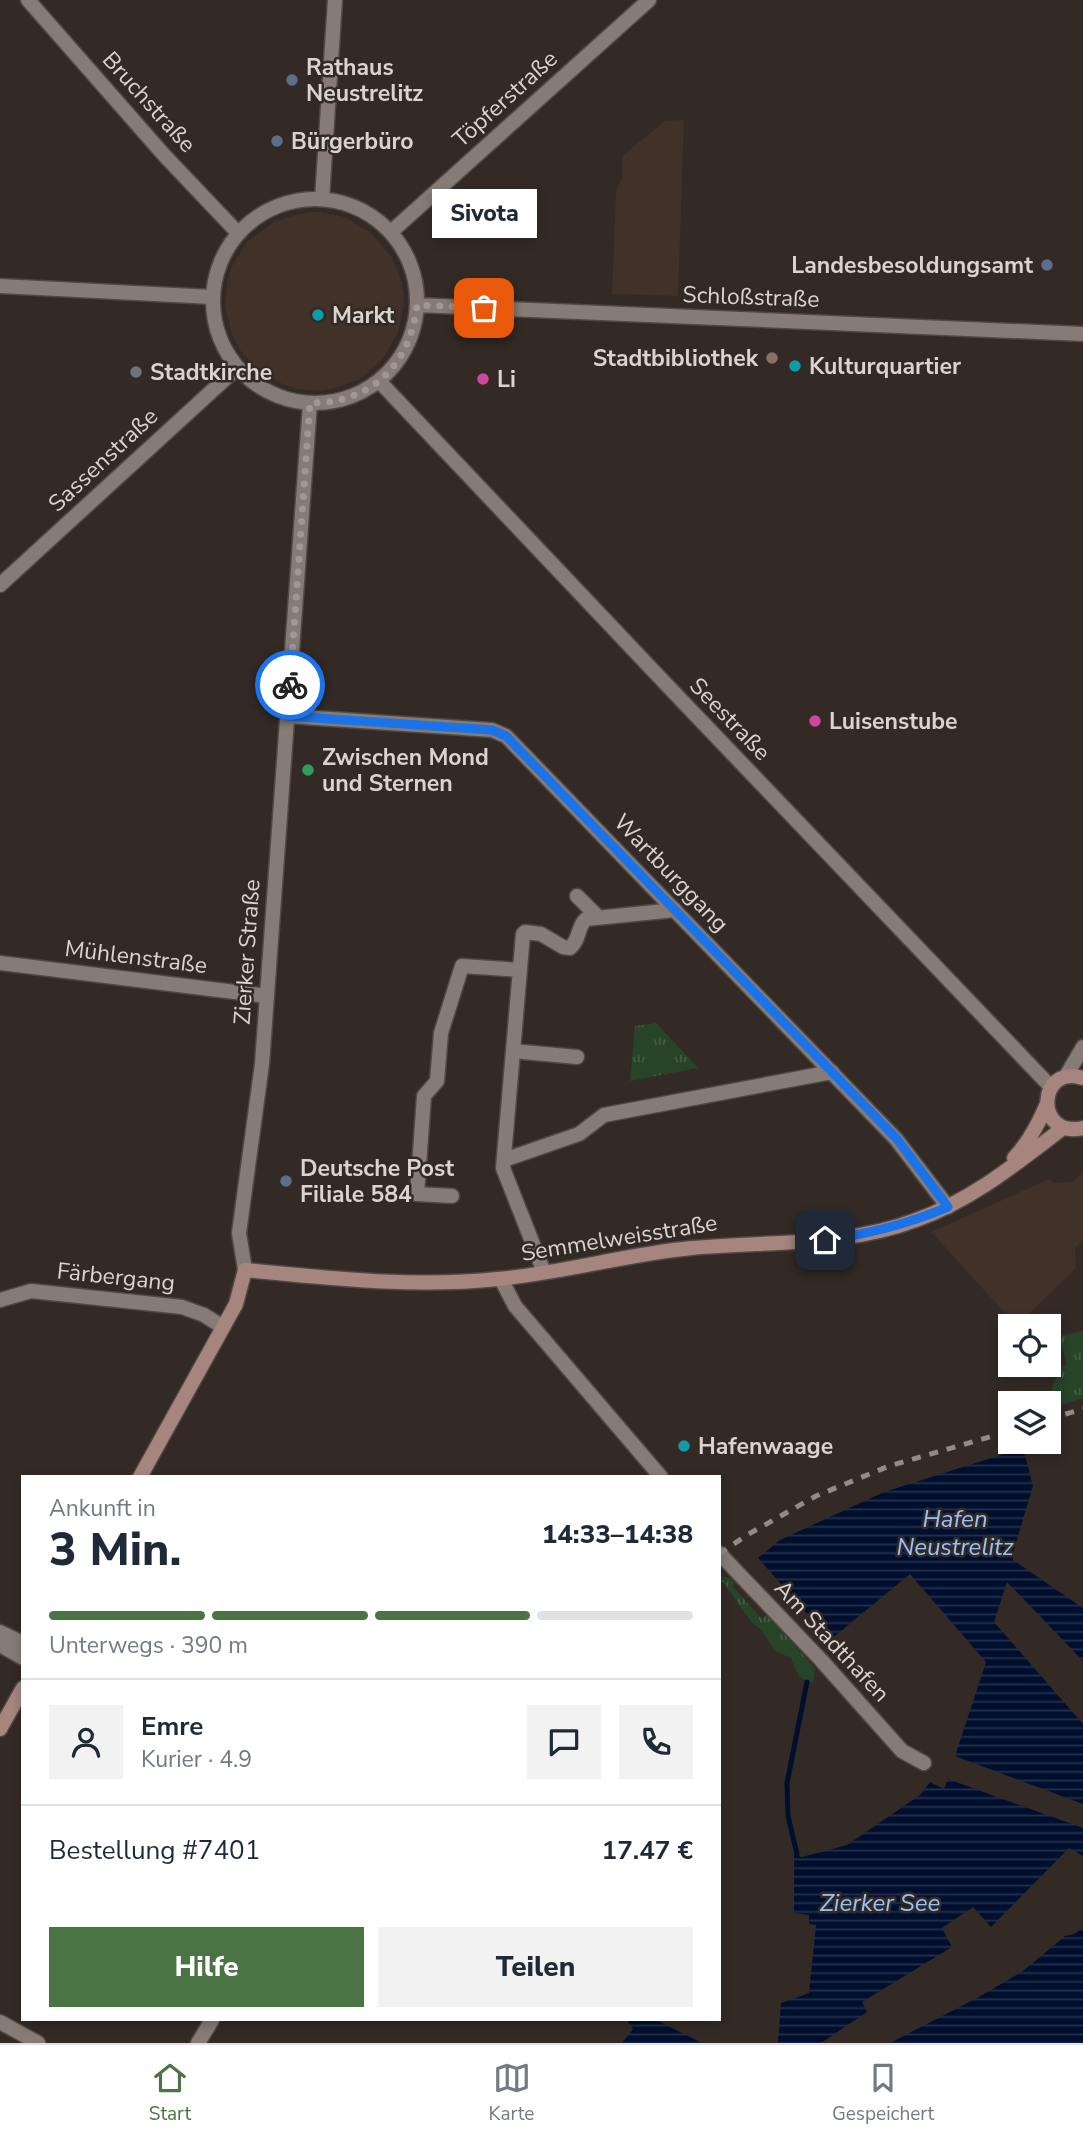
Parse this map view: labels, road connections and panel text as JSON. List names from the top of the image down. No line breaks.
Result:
{"streets":{"main road":["Zierker Straße","Semmelweisstraße"],"street":["Töpferstraße","Bruchstraße","Schloßstraße","Sassenstraße","Seestraße","Wartburggang","Mühlenstraße","Färbergang","Am Stadthafen"]},"crossings":[["Töpferstraße","Bruchstraße"],["Töpferstraße","Schloßstraße"],["Töpferstraße","Sassenstraße"],["Töpferstraße","Seestraße"],["Töpferstraße","Zierker Straße"],["Bruchstraße","Schloßstraße"],["Bruchstraße","Sassenstraße"],["Bruchstraße","Seestraße"],["Bruchstraße","Zierker Straße"],["Schloßstraße","Sassenstraße"],["Schloßstraße","Seestraße"],["Schloßstraße","Zierker Straße"],["Sassenstraße","Seestraße"],["Sassenstraße","Zierker Straße"],["Seestraße","Zierker Straße"],["Seestraße","Semmelweisstraße"],["Wartburggang","Zierker Straße"],["Wartburggang","Semmelweisstraße"],["Zierker Straße","Mühlenstraße"],["Zierker Straße","Semmelweisstraße"],["Zierker Straße","Färbergang"]],"water":["Hafen Neustrelitz","Zierker See"],"places":["Rathaus Neustrelitz","Bürgerbüro","Landesbesoldungsamt","Sivota","Markt","Stadtbibliothek","Kulturquartier","Stadtkirche","Li","Luisenstube","Zwischen Mond und Sternen","Deutsche Post Filiale 584","Hafenwaage"],"page":{"bubble":"Sivota","heading":["3 Min.","Ankunft in","14:33–14:38"],"panel":["Emre","Kurier · 4.9","Bestellung #7401","17.47 €"],"bar":"Unterwegs · 390 m","buttons":["Hilfe","Teilen"],"tabs":["Start","Karte","Gespeichert"]}}
